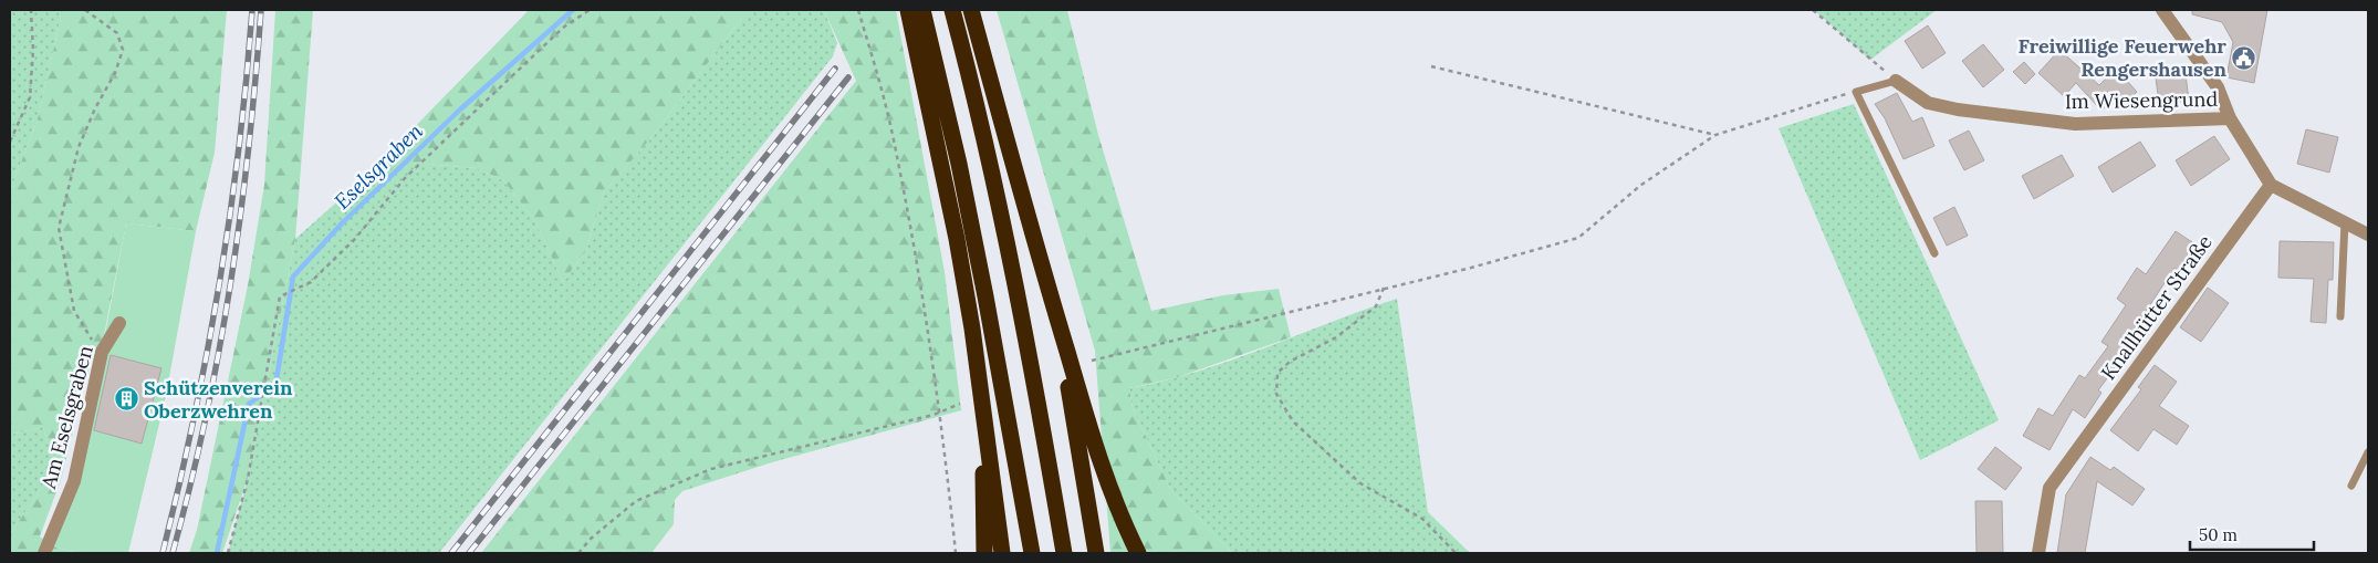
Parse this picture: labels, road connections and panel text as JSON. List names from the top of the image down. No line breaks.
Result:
{"streets":{"street":["Im Wiesengrund","Knallhütter Straße","Am Eselsgraben"]},"water":["Eselsgraben"],"places":{"public building":["Freiwillige Feuerwehr Rengershausen"],"building":["Schützenverein Oberzwehren"]},"scale_bar":"50 m"}
